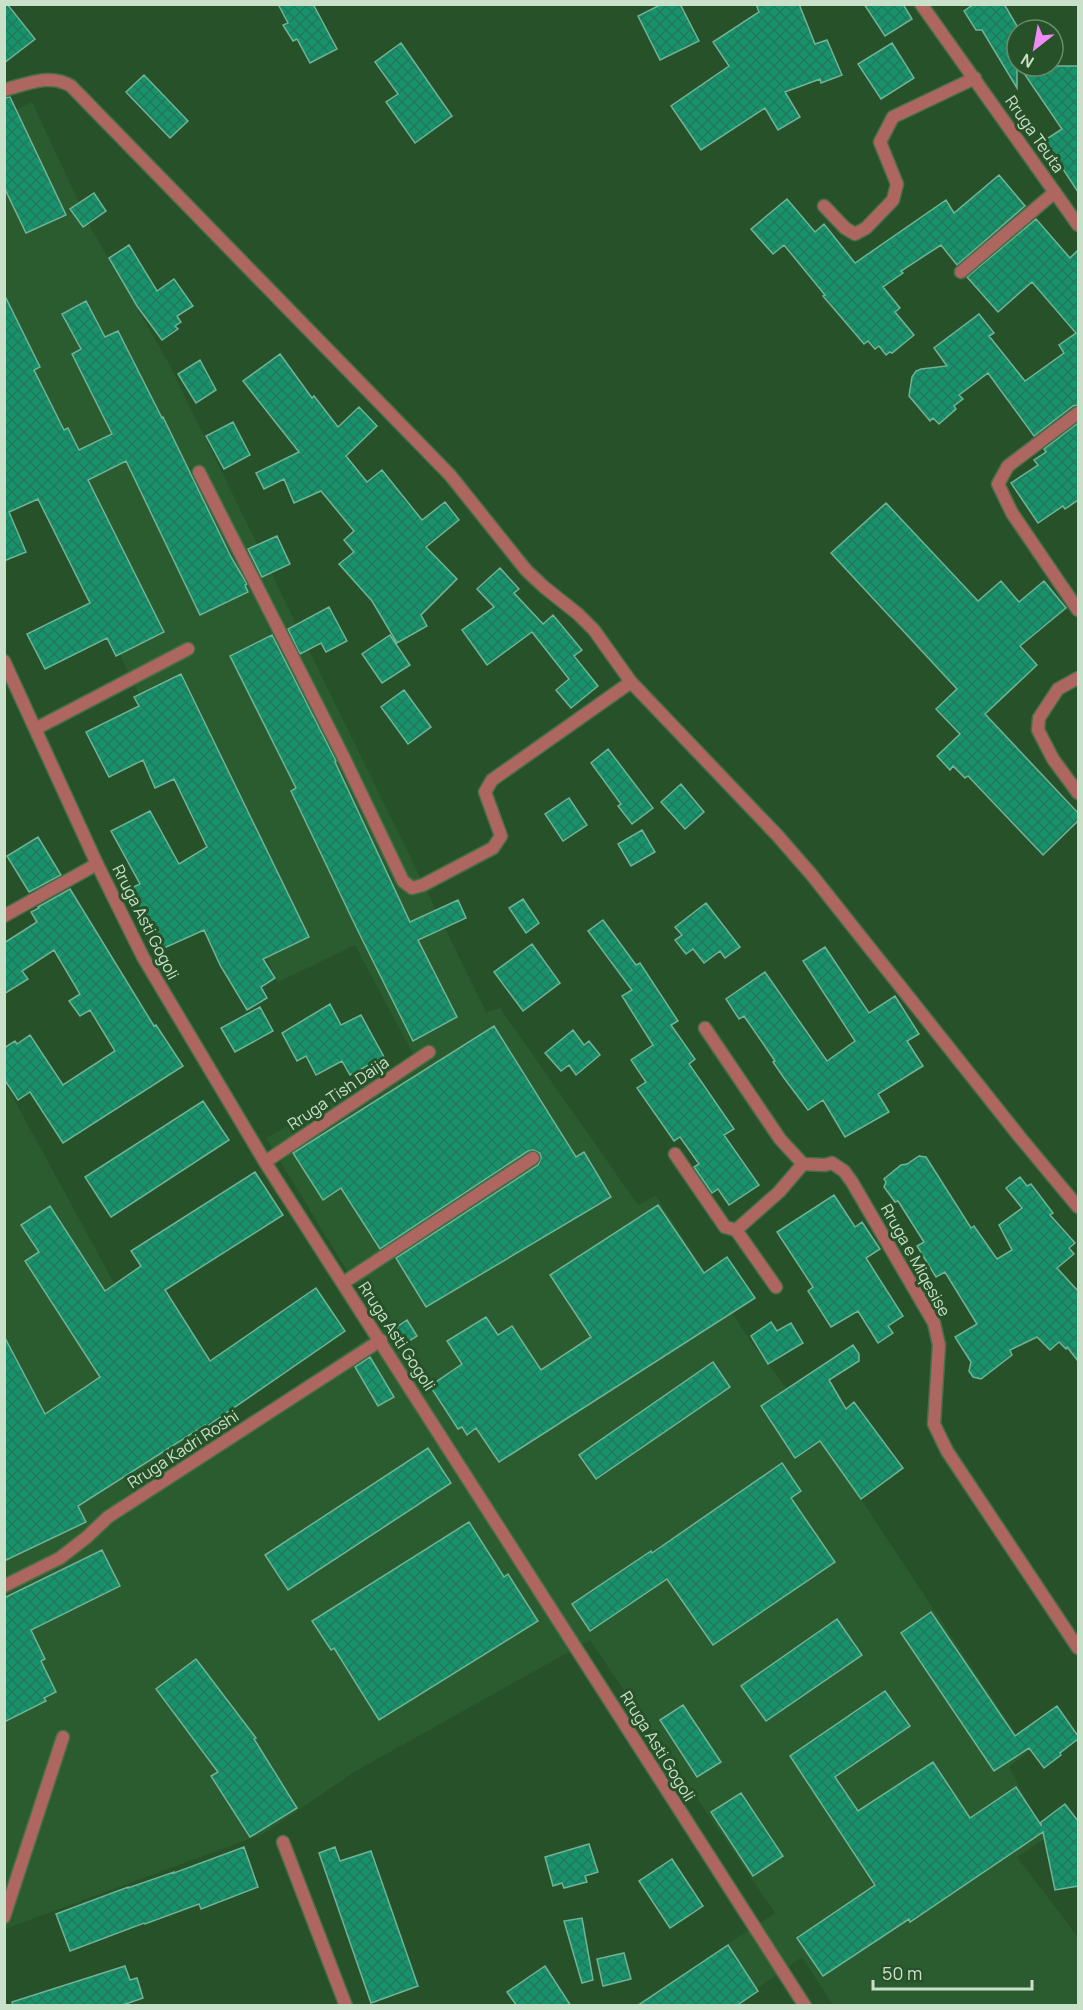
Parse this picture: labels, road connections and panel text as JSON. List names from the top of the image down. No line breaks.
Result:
{"streets":{"street":["Rruga Teuta","Rruga Asti Gogoli","Rruga Tish Daija","Rruga e Miqesise","Rruga Kadri Roshi"]},"crossings":[["Rruga Asti Gogoli","Rruga Tish Daija"],["Rruga Asti Gogoli","Rruga Kadri Roshi"]],"scale_bar":"50 m","north":"bottom left"}
